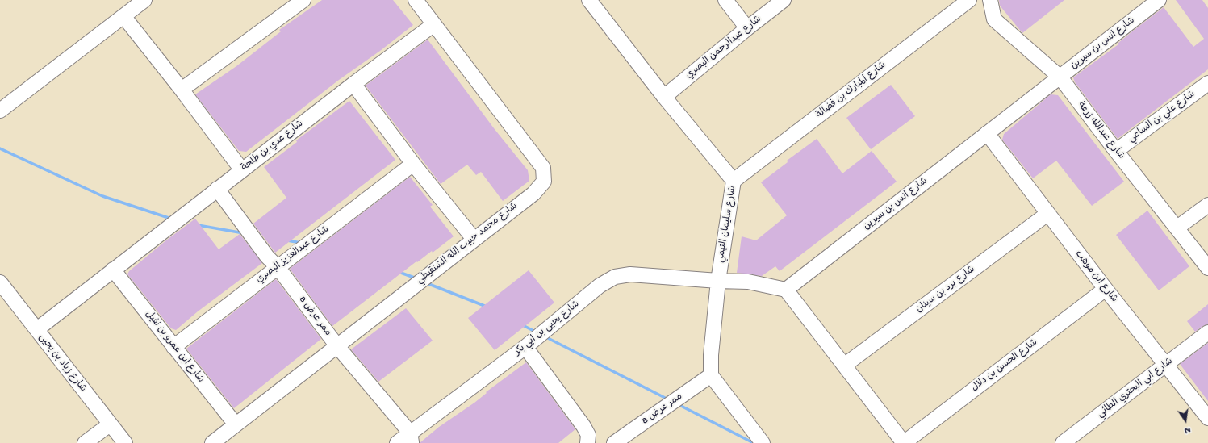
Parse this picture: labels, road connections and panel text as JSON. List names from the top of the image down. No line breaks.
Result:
{"streets":{"street":["شارع انس بن سيرين","شارع عبدالرحمن البصري","شارع المبارك بن فضالة","شارع علي بن الساعي","شارع عبدالله زرعة","شارع عدي بن طلحة","شارع سليمان التيمي","شارع محمد حبيب الله الشنقيطي","شارع عبدالعزيز البصري","شارع ابن موهب","شارع برد بن سينان","ممر عرض 8","شارع يحيى بن ابي بكر","شارع ابن عمرو بن نفيل","شارع زياد بن يحيى","شارع الحسن بن دلال","شارع ابي البحتري الطائي"]},"crossings":[["شارع انس بن سيرين","شارع عبدالله زرعة"],["شارع انس بن سيرين","شارع ابن موهب"],["شارع انس بن سيرين","شارع يحيى بن ابي بكر"],["شارع عبدالرحمن البصري","شارع سليمان التيمي"],["شارع المبارك بن فضالة","شارع سليمان التيمي"],["شارع علي بن الساعي","شارع عبدالله زرعة"],["شارع عدي بن طلحة","شارع محمد حبيب الله الشنقيطي"],["شارع عدي بن طلحة","ممر عرض 8"],["شارع عدي بن طلحة","شارع ابن عمرو بن نفيل"],["شارع عدي بن طلحة","شارع زياد بن يحيى"],["شارع سليمان التيمي","ممر عرض 8"],["شارع سليمان التيمي","شارع يحيى بن ابي بكر"],["شارع محمد حبيب الله الشنقيطي","ممر عرض 8"],["شارع محمد حبيب الله الشنقيطي","شارع ابن عمرو بن نفيل"],["شارع عبدالعزيز البصري","ممر عرض 8"],["شارع عبدالعزيز البصري","شارع ابن عمرو بن نفيل"],["شارع ابن موهب","شارع برد بن سينان"],["شارع ابن موهب","شارع الحسن بن دلال"],["شارع ابن موهب","شارع ابي البحتري الطائي"],["ممر عرض 8","شارع يحيى بن ابي بكر"]],"north":"bottom"}
